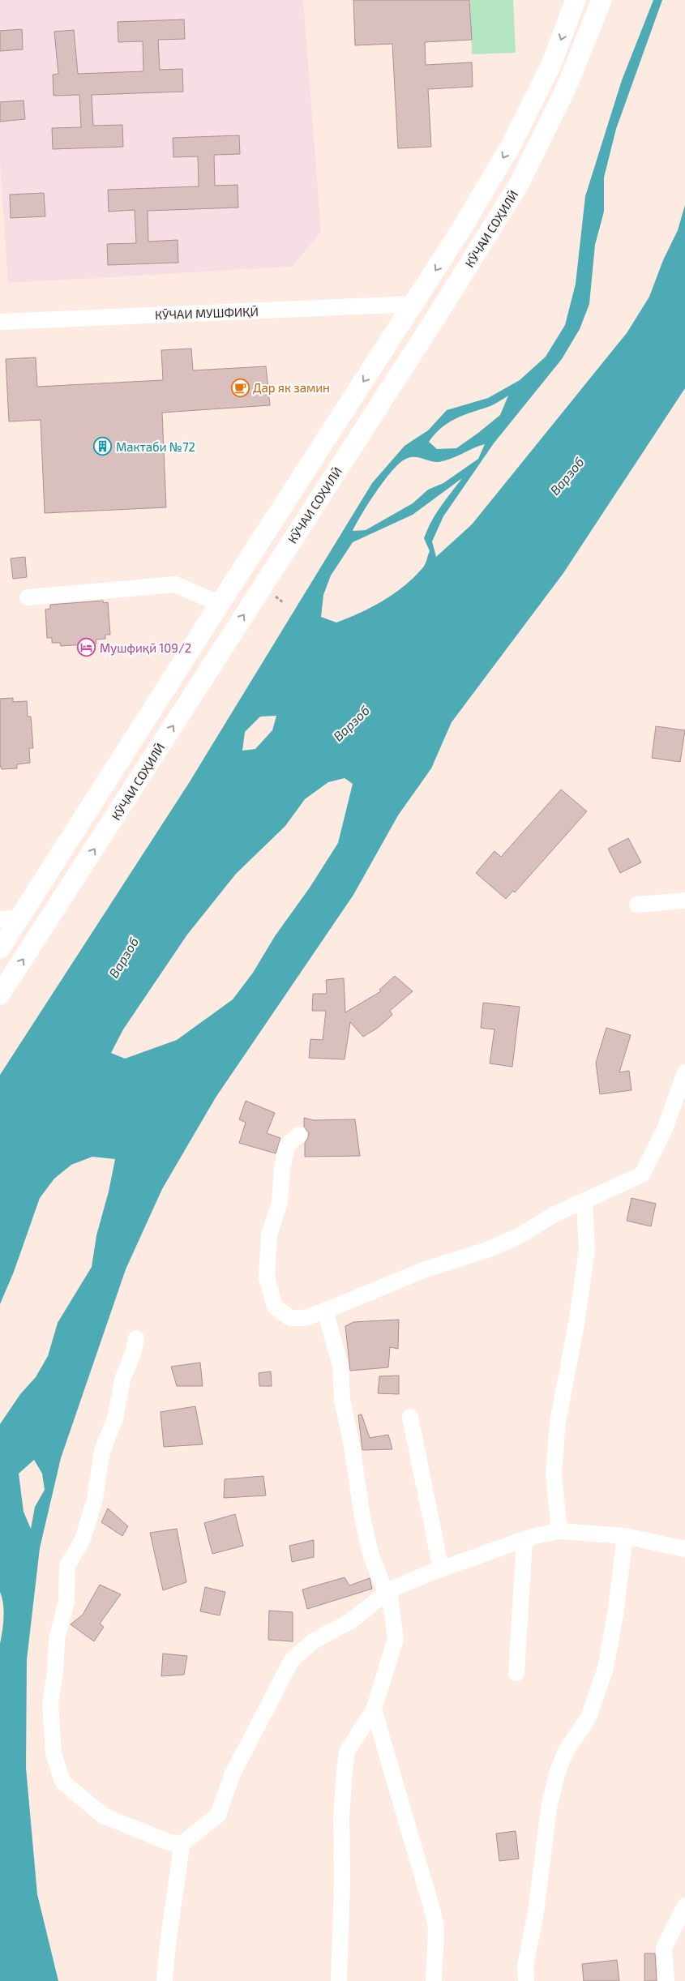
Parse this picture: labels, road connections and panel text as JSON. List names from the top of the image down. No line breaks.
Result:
{"streets":{"main road":["КӮЧАИ СОҲИЛӢ"],"street":["КӮЧАИ МУШФИҚӢ"]},"crossings":[["КӮЧАИ СОҲИЛӢ","КӮЧАИ МУШФИҚӢ"]],"water":["Варзоб"],"places":{"cafe":["Дар як замин"],"building":["Мактаби №72"],"hotel":["Мушфиқӣ 109/2"]}}
